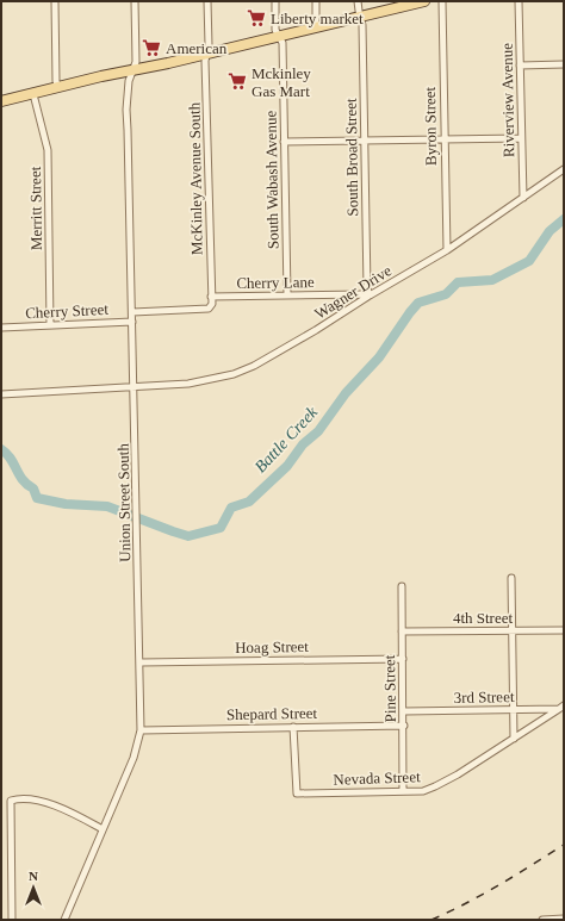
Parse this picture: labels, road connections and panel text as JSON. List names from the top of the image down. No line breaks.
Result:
{"streets":{"street":["Riverview Avenue","Byron Street","South Broad Street","McKinley Avenue South","South Wabash Avenue","Merritt Street","Cherry Lane","Wagner Drive","Cherry Street","Union Street South","4th Street","Hoag Street","Pine Street","3rd Street","Shepard Street","Nevada Street"]},"crossings":[["Riverview Avenue","Wagner Drive"],["Byron Street","Wagner Drive"],["South Broad Street","Cherry Lane"],["South Broad Street","Wagner Drive"],["McKinley Avenue South","Cherry Lane"],["McKinley Avenue South","Union Street South"],["South Wabash Avenue","Cherry Lane"],["Merritt Street","Cherry Street"],["Cherry Lane","Wagner Drive"],["Wagner Drive","Union Street South"],["Cherry Street","Union Street South"],["Union Street South","Hoag Street"],["Union Street South","Shepard Street"],["4th Street","Pine Street"],["Hoag Street","Pine Street"],["Pine Street","3rd Street"],["Pine Street","Shepard Street"],["Pine Street","Nevada Street"],["3rd Street","Nevada Street"],["Shepard Street","Nevada Street"]],"water":["Battle Creek"],"places":{"supermarket":["Liberty market","American","Mckinley Gas Mart"]},"north":"top"}
